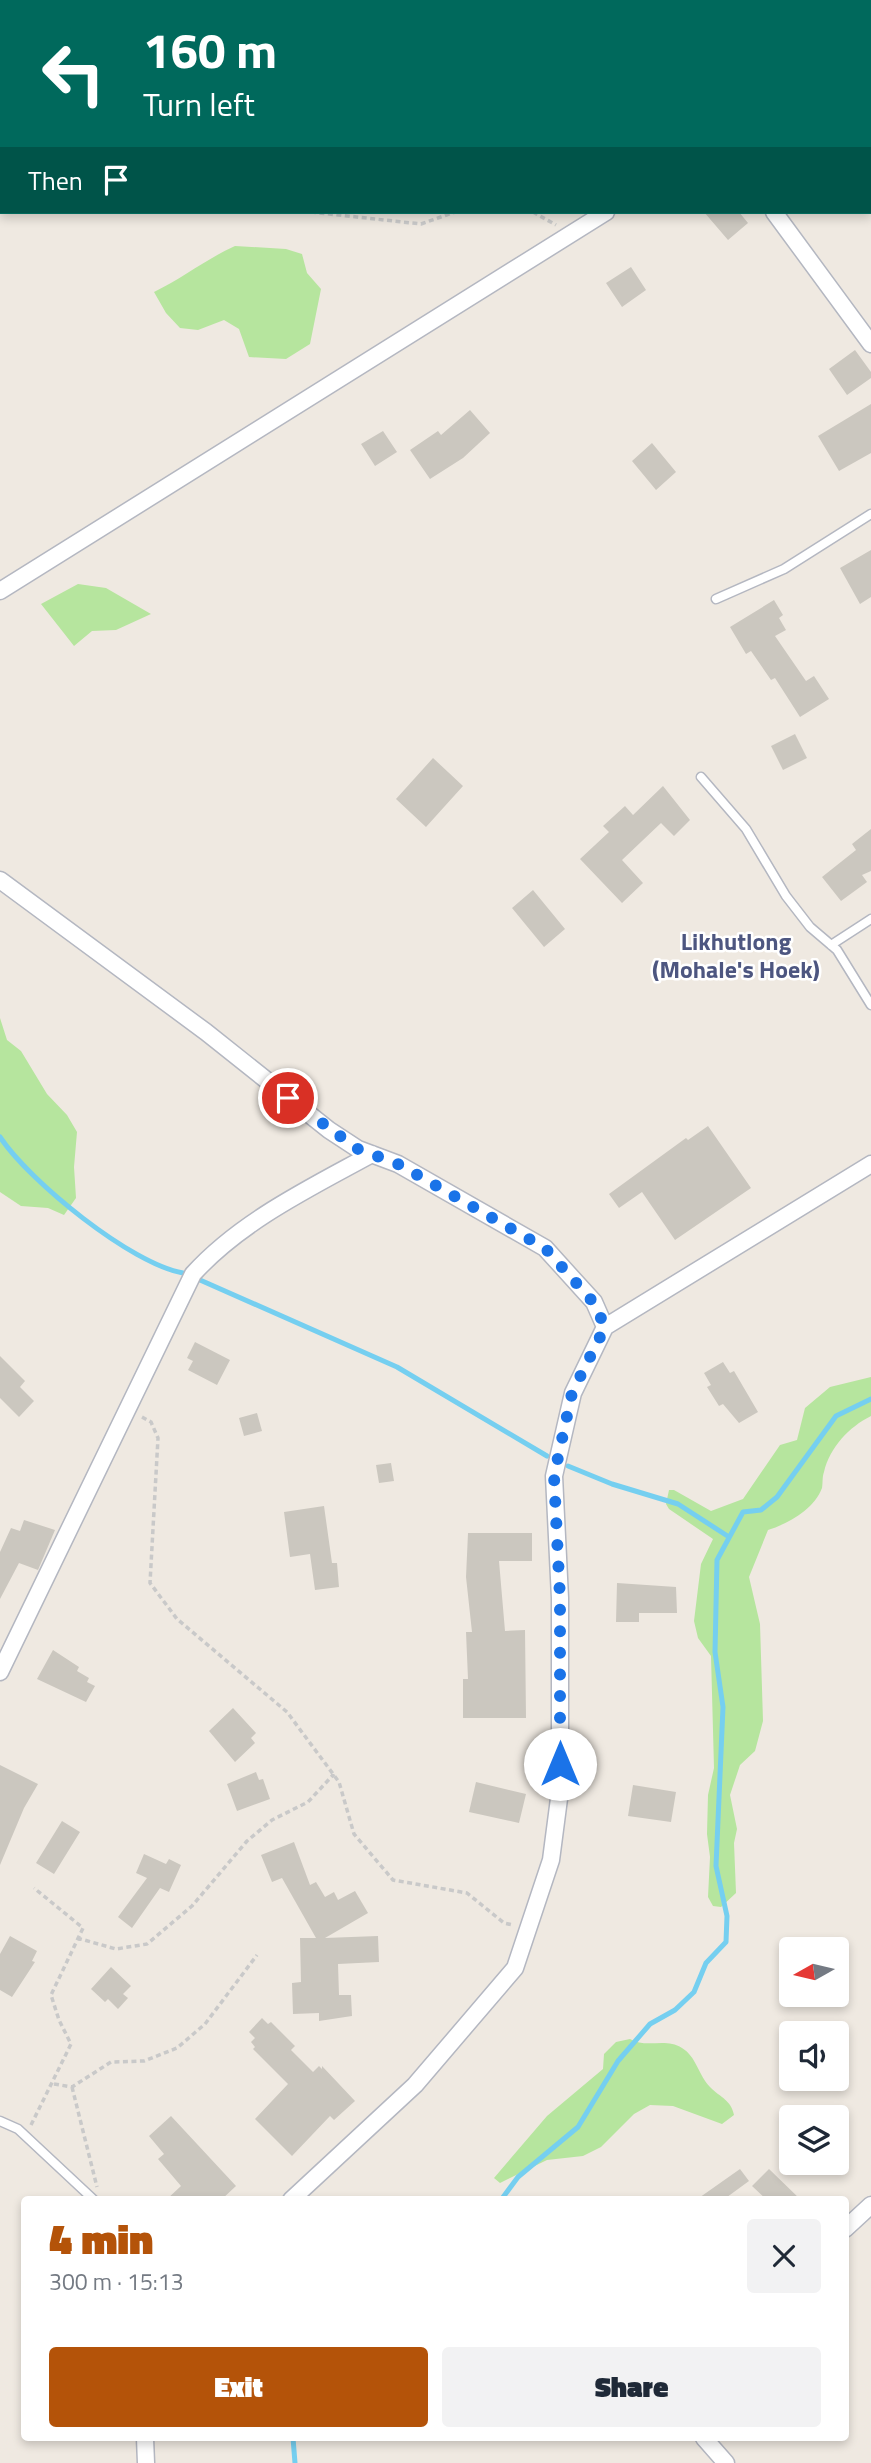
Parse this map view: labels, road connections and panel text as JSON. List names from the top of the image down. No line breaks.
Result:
{"districts":["Likhutlong (Mohale's Hoek)"],"north":"left","page":{"turn":["160 m","Turn left"],"then":"Then","heading":["4 min","300 m · 15:13"],"buttons":["Exit","Share"]}}
